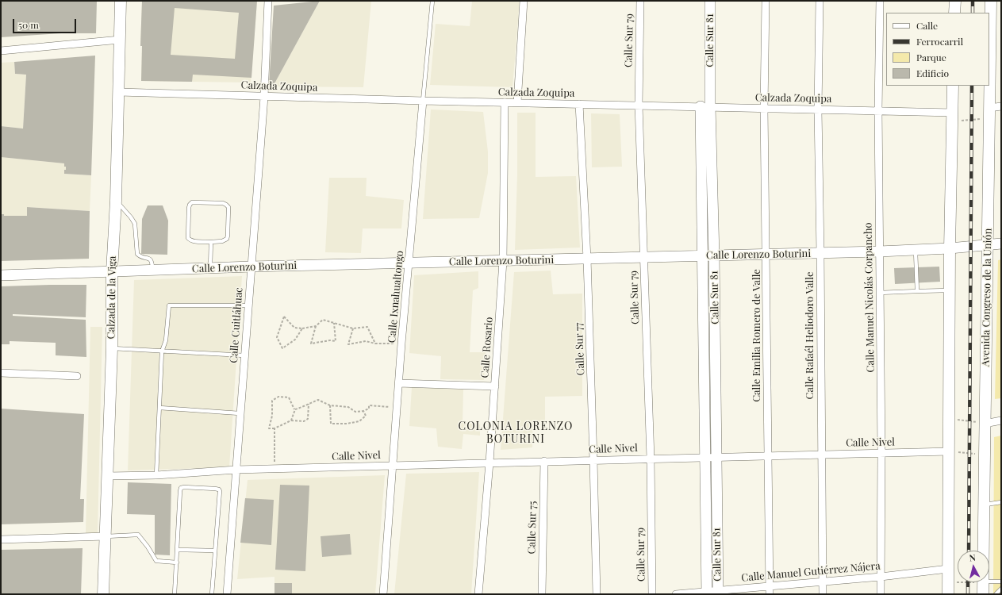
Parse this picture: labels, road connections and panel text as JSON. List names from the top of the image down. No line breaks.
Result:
{"streets":{"main road":["Calzada de la Viga","Avenida Congreso de la Unión"],"street":["Calle Sur 79","Calle Sur 81","Calzada Zoquipa","Calle Lorenzo Boturini","Calle Ixnahualtongo","Calle Manuel Nicolás Corpancho","Calle Cuitláhuac","Calle Emilia Romero de Valle","Calle Rafaél Heliodoro Valle","Calle Rosario","Calle Sur 77","Calle Nivel","Calle Sur 75","Calle Manuel Gutiérrez Nájera"]},"crossings":[["Calle Sur 79","Calzada Zoquipa"],["Calle Sur 79","Calle Lorenzo Boturini"],["Calle Sur 79","Calle Nivel"],["Calle Sur 81","Calzada Zoquipa"],["Calle Sur 81","Calle Lorenzo Boturini"],["Calle Sur 81","Calle Nivel"],["Calle Sur 81","Calle Manuel Gutiérrez Nájera"],["Calzada Zoquipa","Calle Ixnahualtongo"],["Calzada Zoquipa","Calzada de la Viga"],["Calzada Zoquipa","Calle Manuel Nicolás Corpancho"],["Calzada Zoquipa","Calle Cuitláhuac"],["Calzada Zoquipa","Calle Emilia Romero de Valle"],["Calzada Zoquipa","Calle Rafaél Heliodoro Valle"],["Calzada Zoquipa","Calle Rosario"],["Calzada Zoquipa","Calle Sur 77"],["Calle Lorenzo Boturini","Calle Ixnahualtongo"],["Calle Lorenzo Boturini","Calzada de la Viga"],["Calle Lorenzo Boturini","Calle Manuel Nicolás Corpancho"],["Calle Lorenzo Boturini","Avenida Congreso de la Unión"],["Calle Lorenzo Boturini","Calle Cuitláhuac"],["Calle Lorenzo Boturini","Calle Emilia Romero de Valle"],["Calle Lorenzo Boturini","Calle Rafaél Heliodoro Valle"],["Calle Lorenzo Boturini","Calle Rosario"],["Calle Lorenzo Boturini","Calle Sur 77"],["Calle Ixnahualtongo","Calle Nivel"],["Calzada de la Viga","Calle Nivel"],["Calle Manuel Nicolás Corpancho","Calle Nivel"],["Calle Manuel Nicolás Corpancho","Calle Manuel Gutiérrez Nájera"],["Calle Cuitláhuac","Calle Nivel"],["Calle Emilia Romero de Valle","Calle Nivel"],["Calle Emilia Romero de Valle","Calle Manuel Gutiérrez Nájera"],["Calle Rafaél Heliodoro Valle","Calle Nivel"],["Calle Rafaél Heliodoro Valle","Calle Manuel Gutiérrez Nájera"],["Calle Rosario","Calle Nivel"],["Calle Sur 77","Calle Nivel"],["Calle Nivel","Calle Sur 75"]],"districts":["COLONIA LORENZO BOTURINI"],"legend":["Calle","Ferrocarril","Parque","Edificio"],"scale_bar":"50 m","north":"top"}
